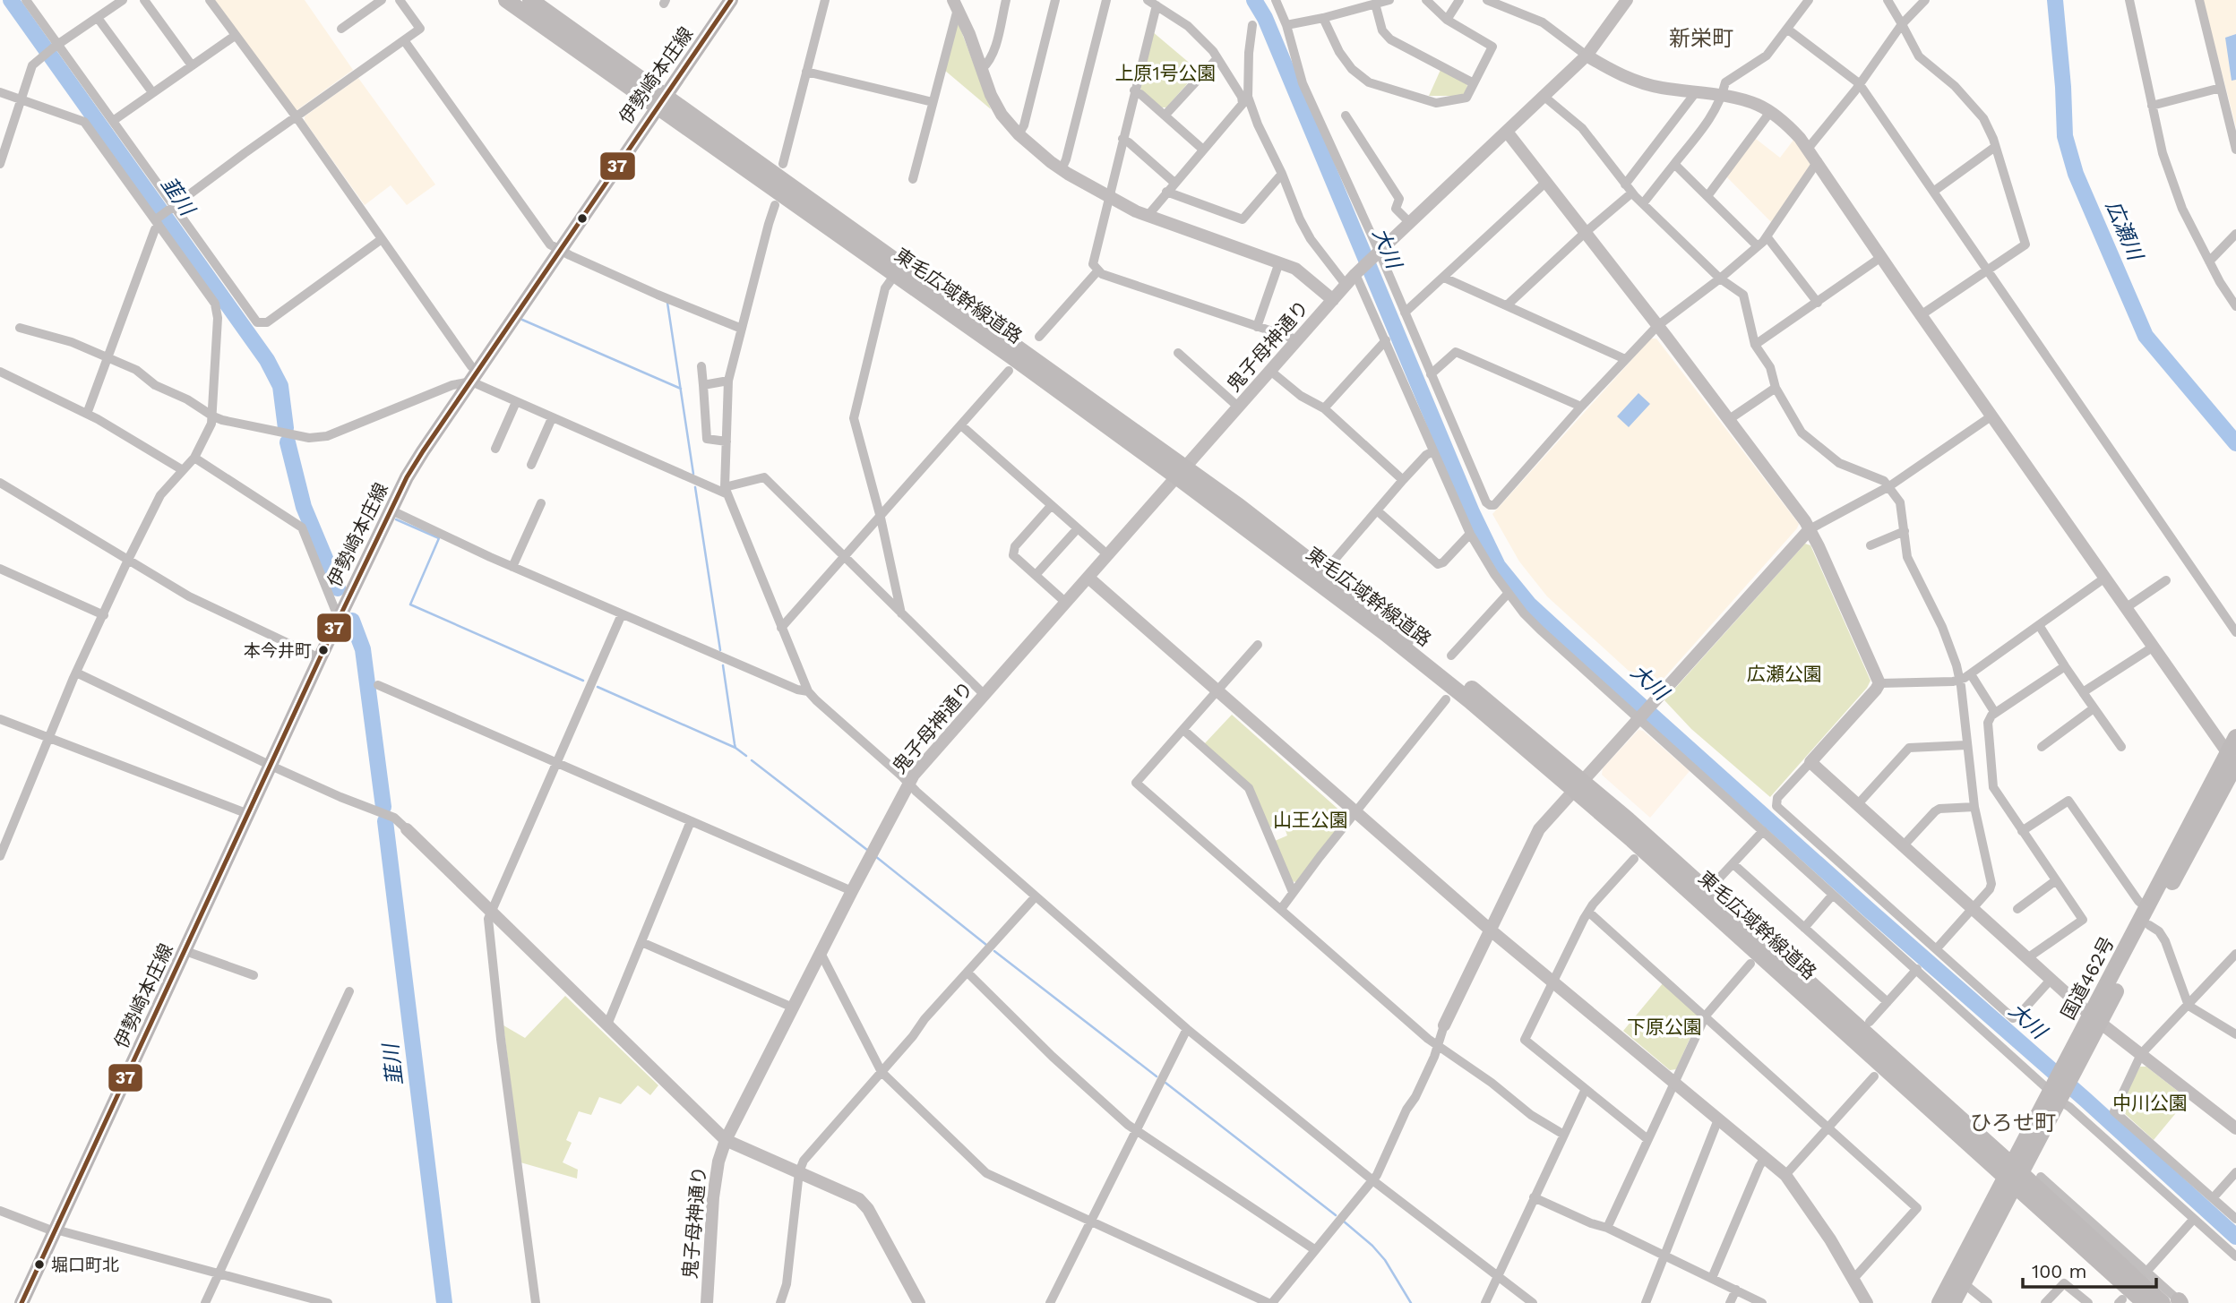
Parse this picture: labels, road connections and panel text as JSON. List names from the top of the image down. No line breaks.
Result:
{"streets":{"highway":["東毛広域幹線道路","国道462号"],"main road":["伊勢崎本庄線"],"street":["鬼子母神通り"]},"crossings":[["伊勢崎本庄線","東毛広域幹線道路"],["東毛広域幹線道路","鬼子母神通り"],["東毛広域幹線道路","国道462号"]],"districts":["新栄町","ひろせ町"],"water":["韮川","広瀬川","大川"],"parks":["上原1号公園","広瀬公園","山王公園","下原公園","中川公園"],"places":["本今井町","堀口町北"],"lines":["transit line 37"],"scale_bar":"100 m"}
